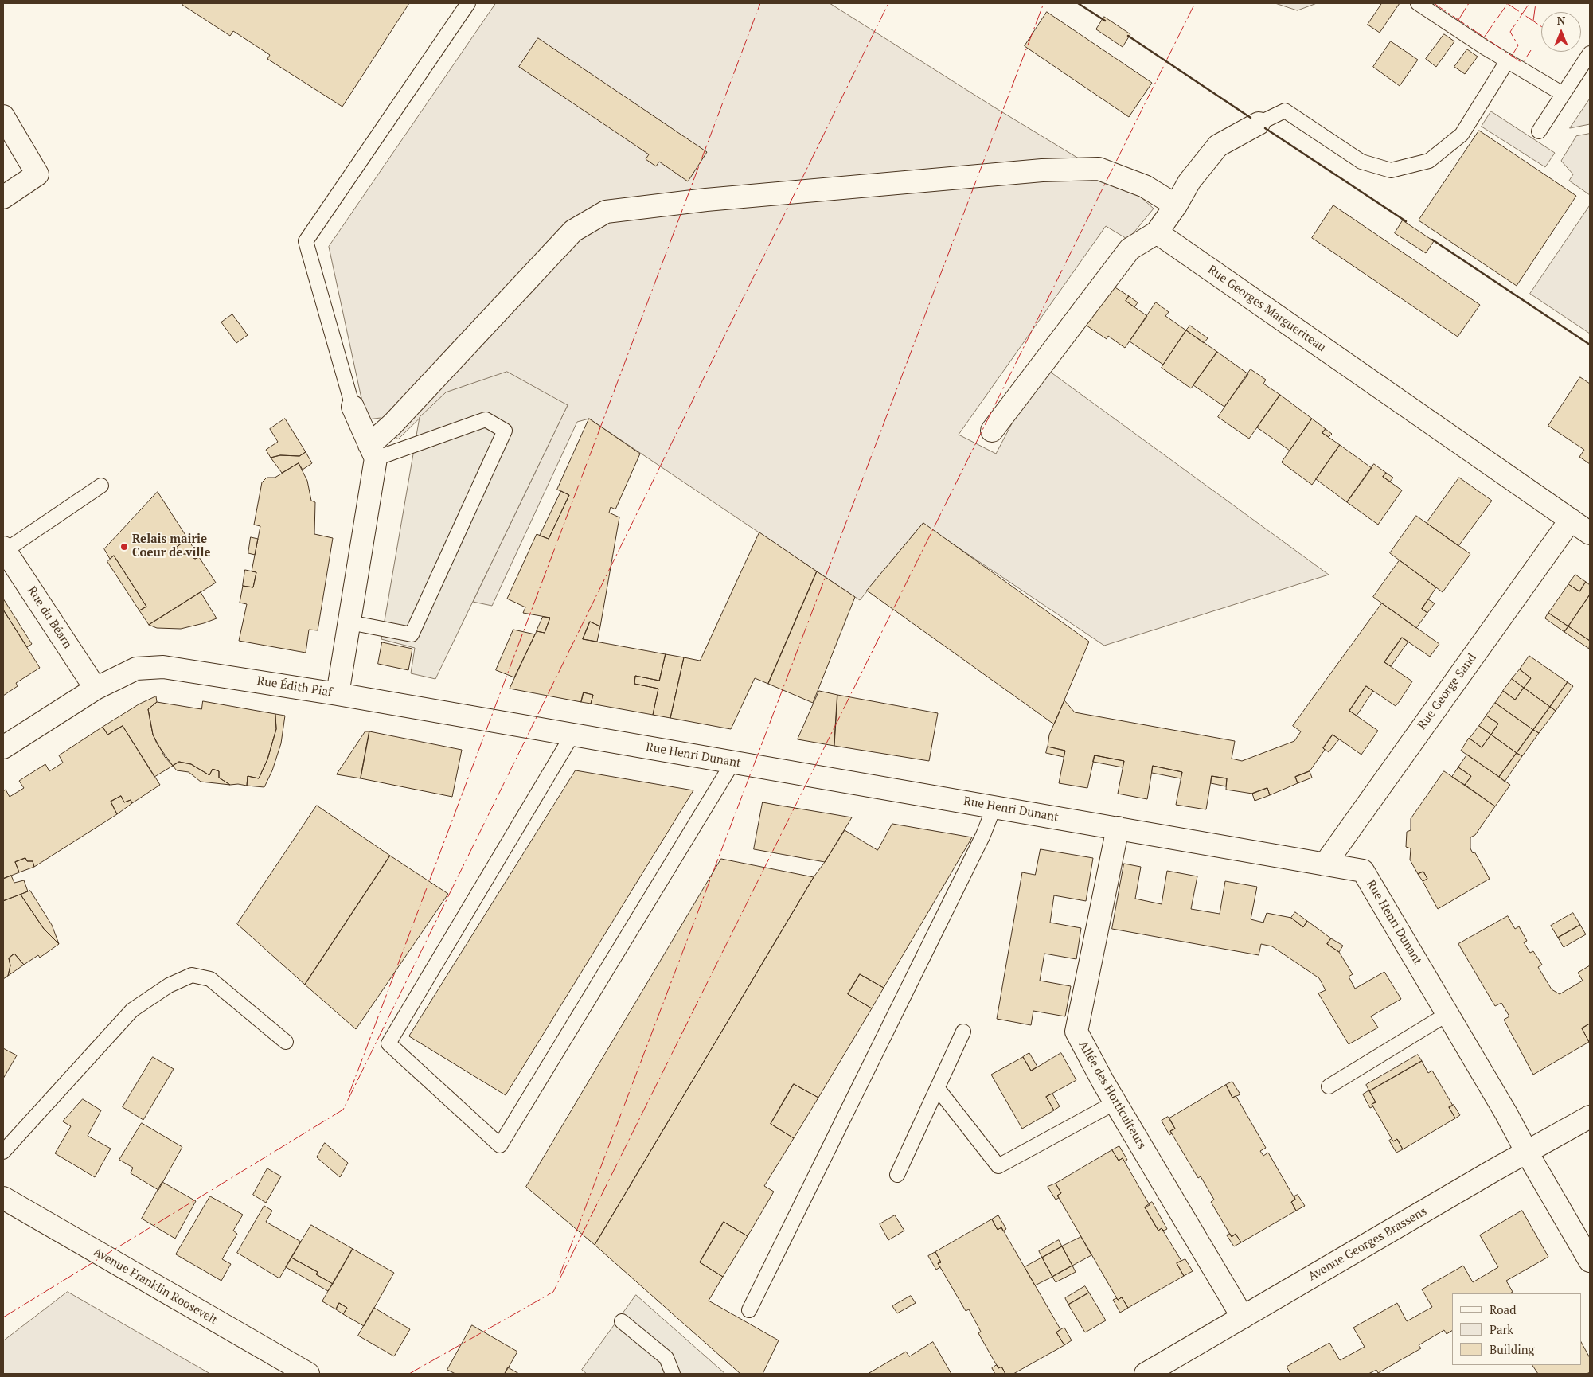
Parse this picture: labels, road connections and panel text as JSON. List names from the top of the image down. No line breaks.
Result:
{"streets":{"street":["Rue Georges Margueriteau","Rue du Béarn","Rue Édith Piaf","Rue George Sand","Rue Henri Dunant","Allée des Horticulteurs","Avenue Georges Brassens","Avenue Franklin Roosevelt"]},"crossings":[["Rue Georges Margueriteau","Rue George Sand"],["Rue du Béarn","Rue Édith Piaf"],["Rue Édith Piaf","Rue Henri Dunant"],["Rue George Sand","Rue Henri Dunant"],["Rue Henri Dunant","Allée des Horticulteurs"],["Rue Henri Dunant","Avenue Georges Brassens"],["Allée des Horticulteurs","Avenue Georges Brassens"]],"places":["Relais mairie Coeur de ville"],"legend":["Road","Park","Building"],"north":"top"}
